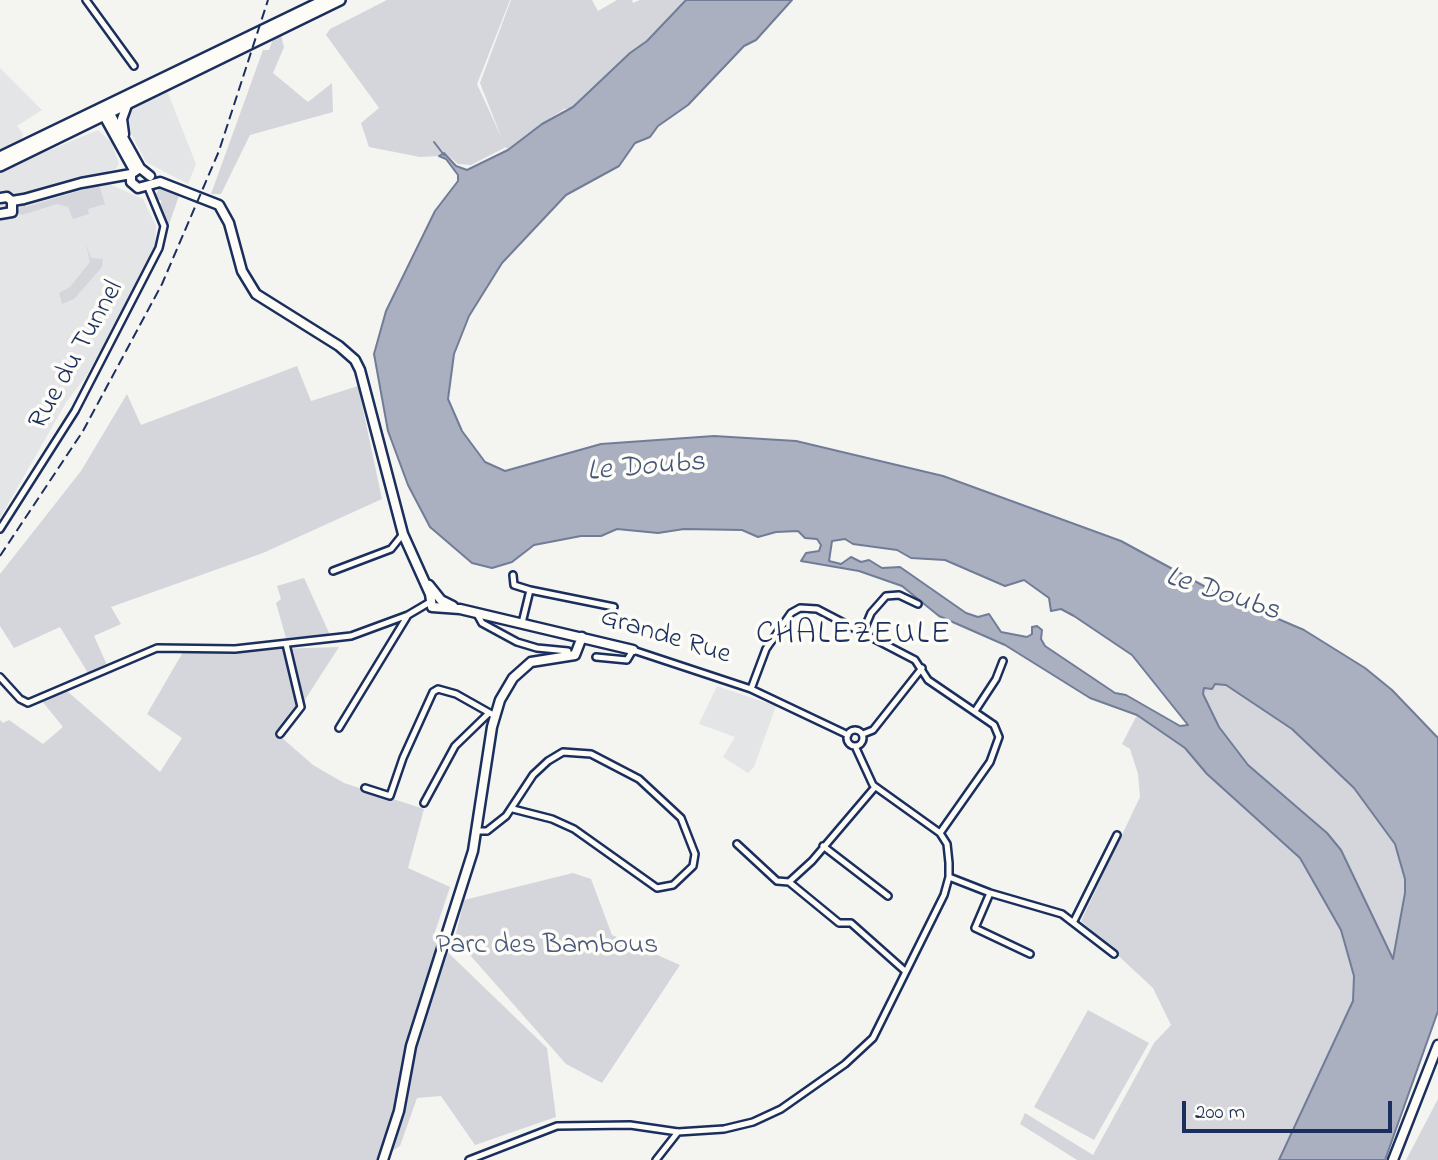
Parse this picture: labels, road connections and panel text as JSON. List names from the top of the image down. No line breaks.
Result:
{"streets":{"street":["Rue du Tunnel","Grande Rue"]},"districts":["CHALEZEULE"],"water":["Le Doubs"],"parks":["Parc des Bambous"],"scale_bar":"200 m"}
